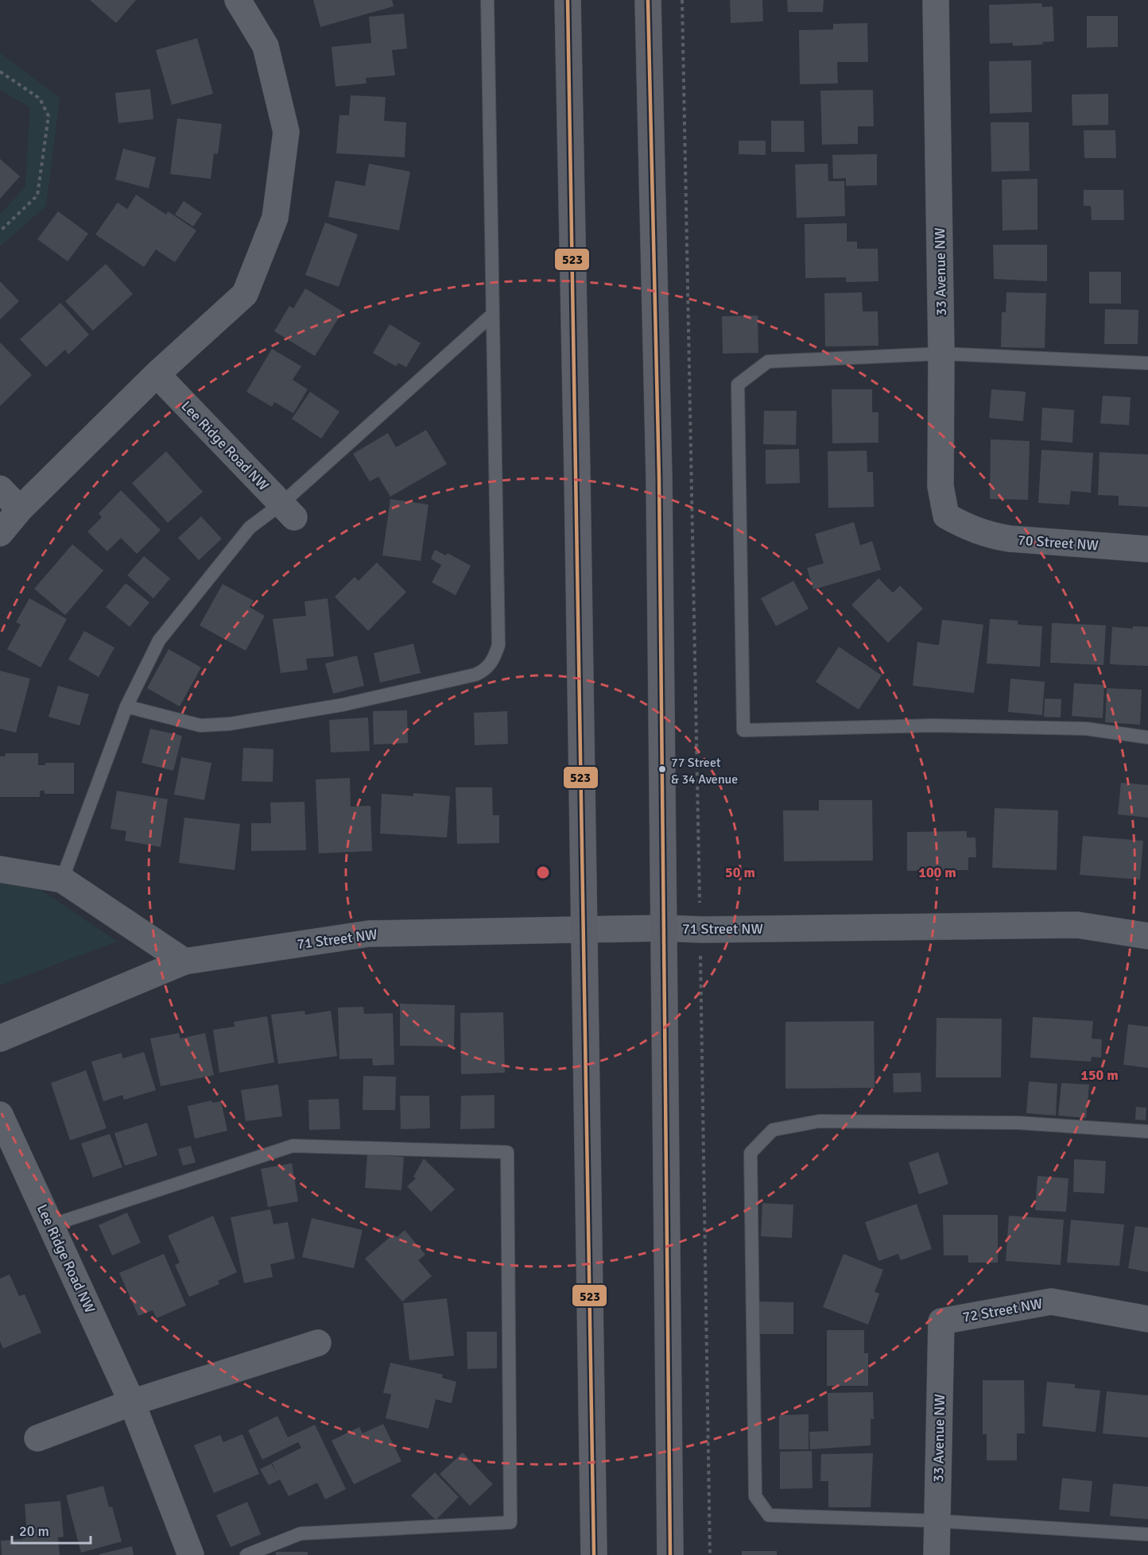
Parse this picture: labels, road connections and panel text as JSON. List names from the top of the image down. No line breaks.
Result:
{"streets":{"street":["33 Avenue NW","Lee Ridge Road NW","70 Street NW","71 Street NW","72 Street NW"]},"crossings":[["33 Avenue NW","70 Street NW"],["33 Avenue NW","72 Street NW"]],"places":["77 Street & 34 Avenue"],"lines":["transit line 523"],"scale_bar":"20 m","rings":["50 m","100 m","150 m"]}
